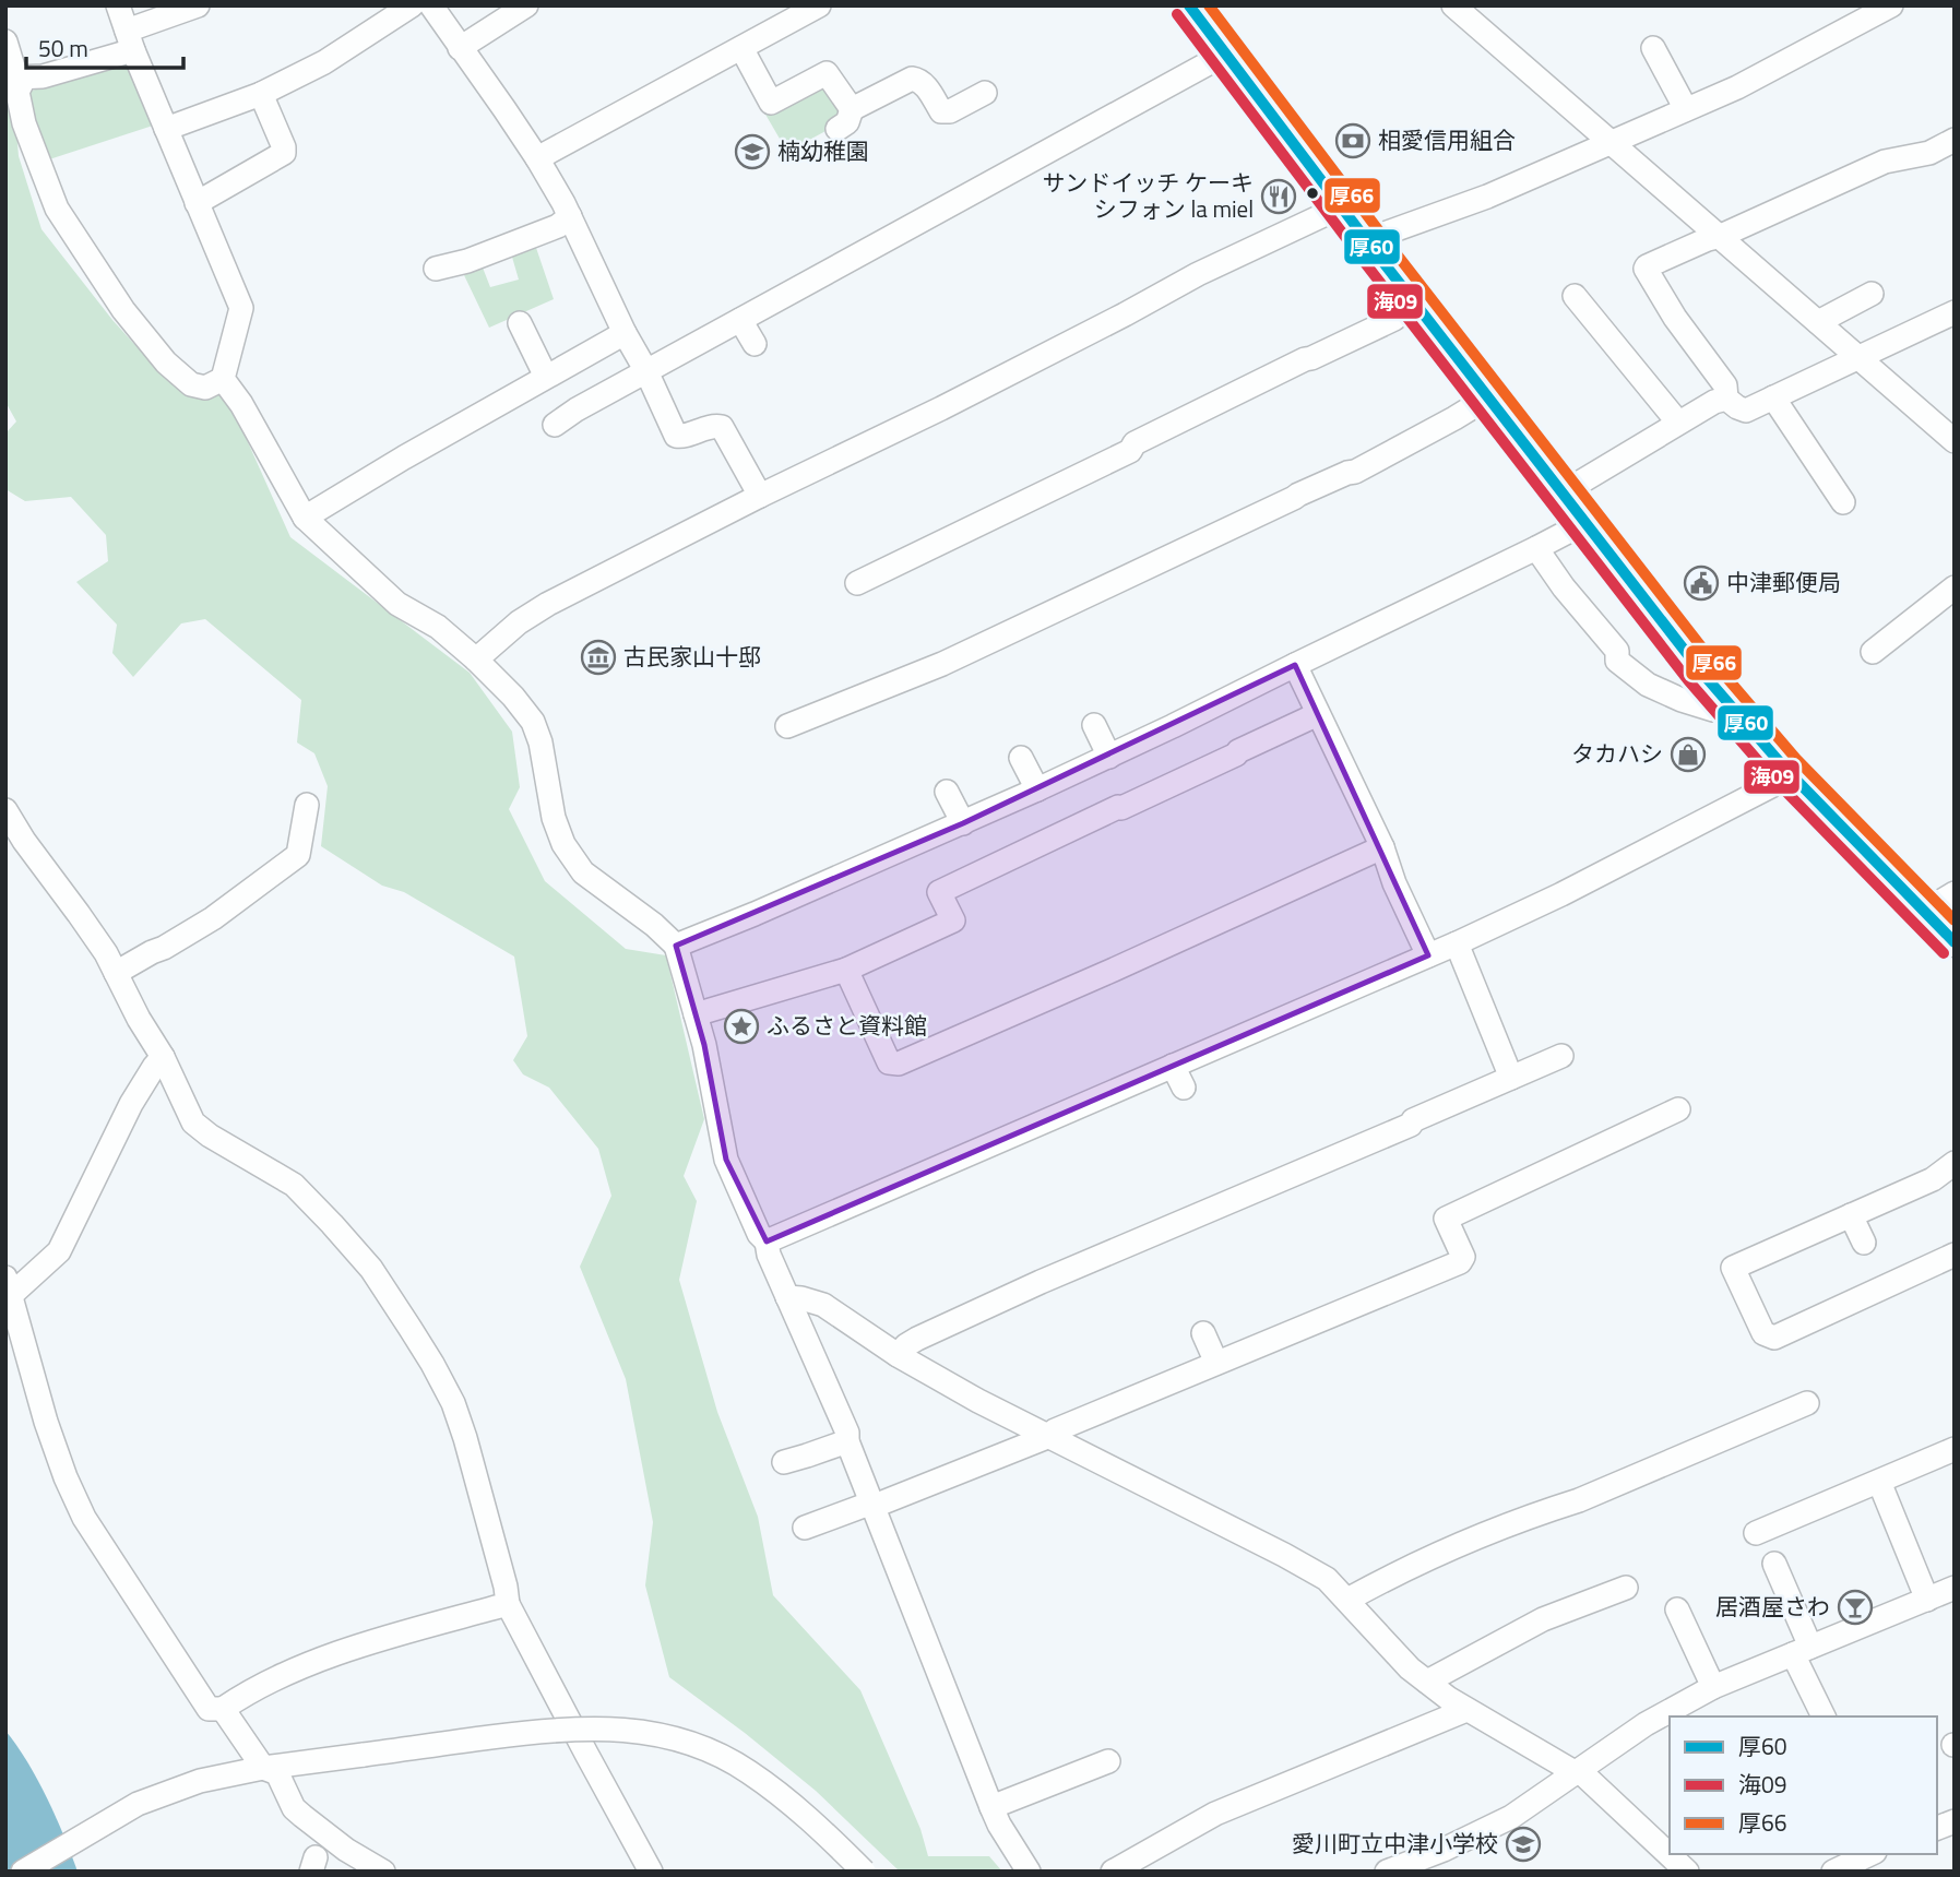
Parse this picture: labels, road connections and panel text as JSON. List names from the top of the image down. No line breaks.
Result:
{"places":{"bank":["相愛信用組合"],"school or university":["楠幼稚園","愛川町立中津小学校"],"restaurant":["サンドイッチ ケーキ シフォン la miel"],"public building":["中津郵便局"],"museum":["古民家山十邸"],"shop":["タカハシ"],"place":["ふるさと資料館"],"bar":["居酒屋さわ"]},"lines":["transit line 厚60","transit line 厚66","transit line 海09"],"legend":["厚60","海09","厚66"],"scale_bar":"50 m"}
